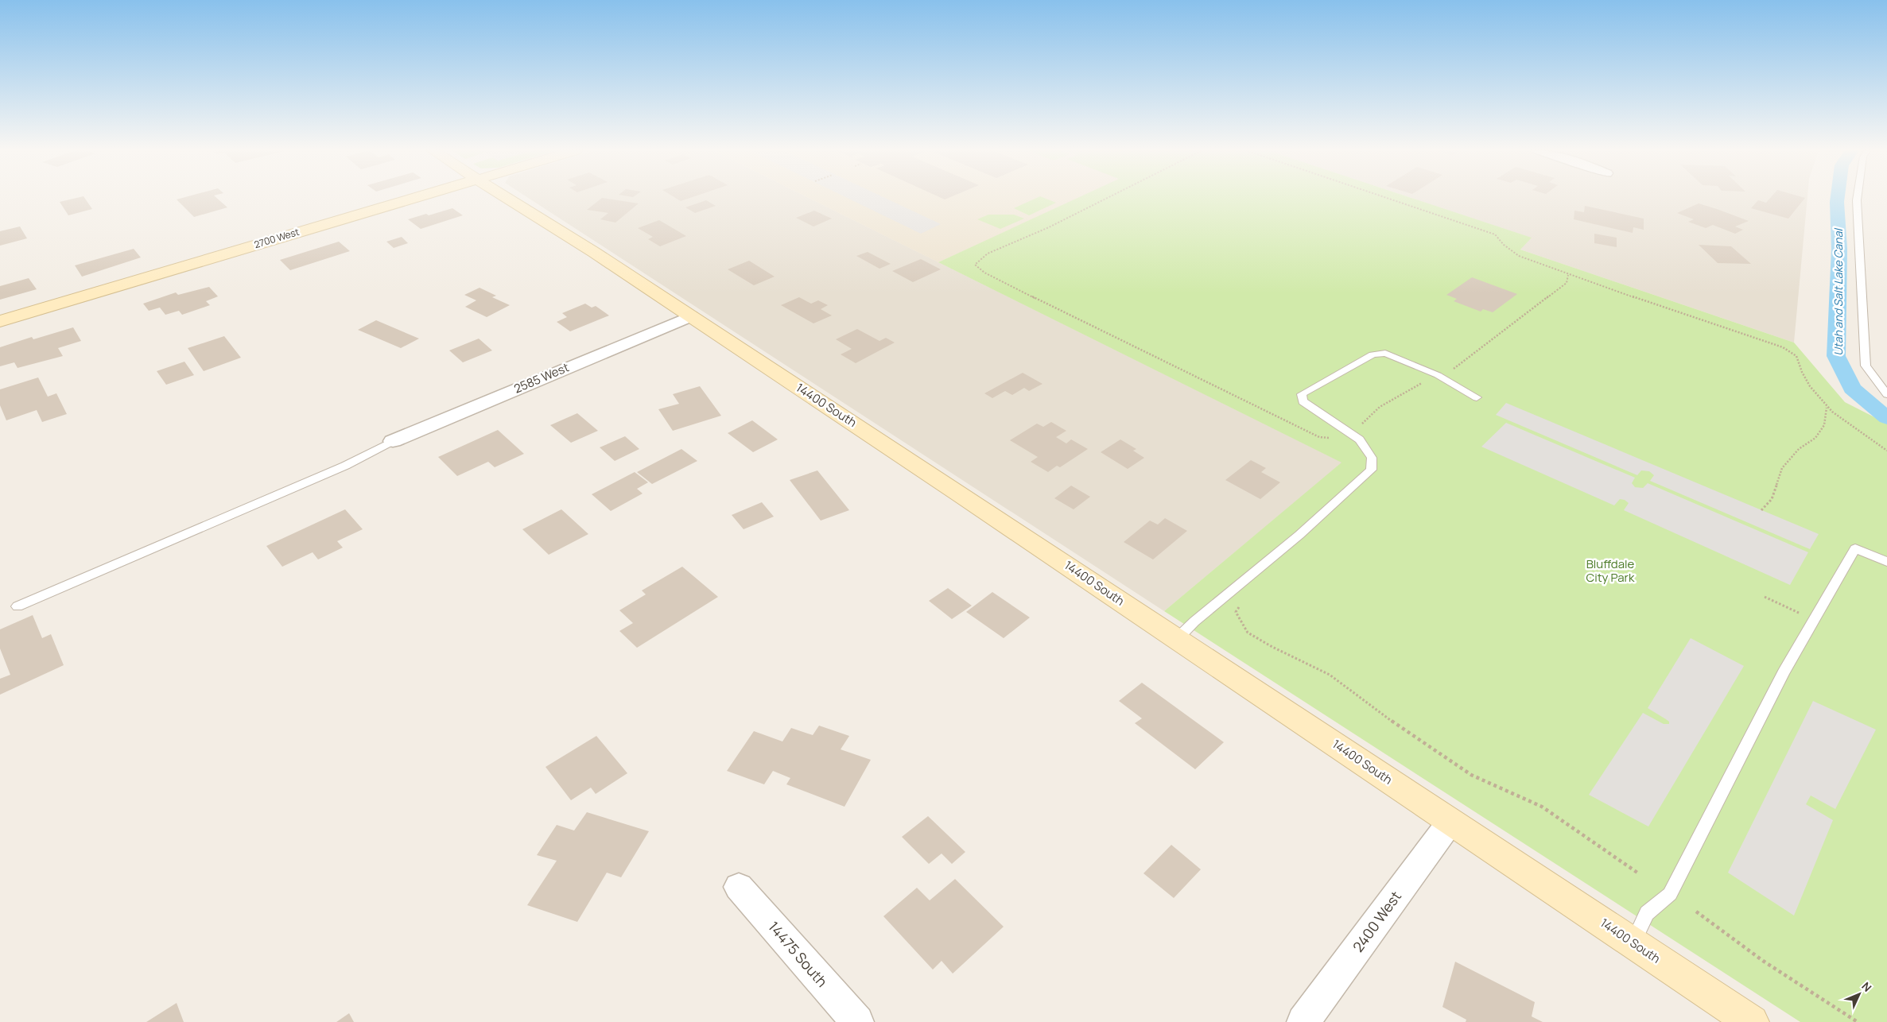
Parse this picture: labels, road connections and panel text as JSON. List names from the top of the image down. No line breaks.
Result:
{"streets":{"main road":["2700 West","14400 South"],"street":["2585 West","2400 West","14475 South"]},"crossings":[["2585 West","14400 South"],["14400 South","2400 West"]],"water":["Utah and Salt Lake Canal"],"parks":["Bluffdale City Park"],"north":"top right"}
